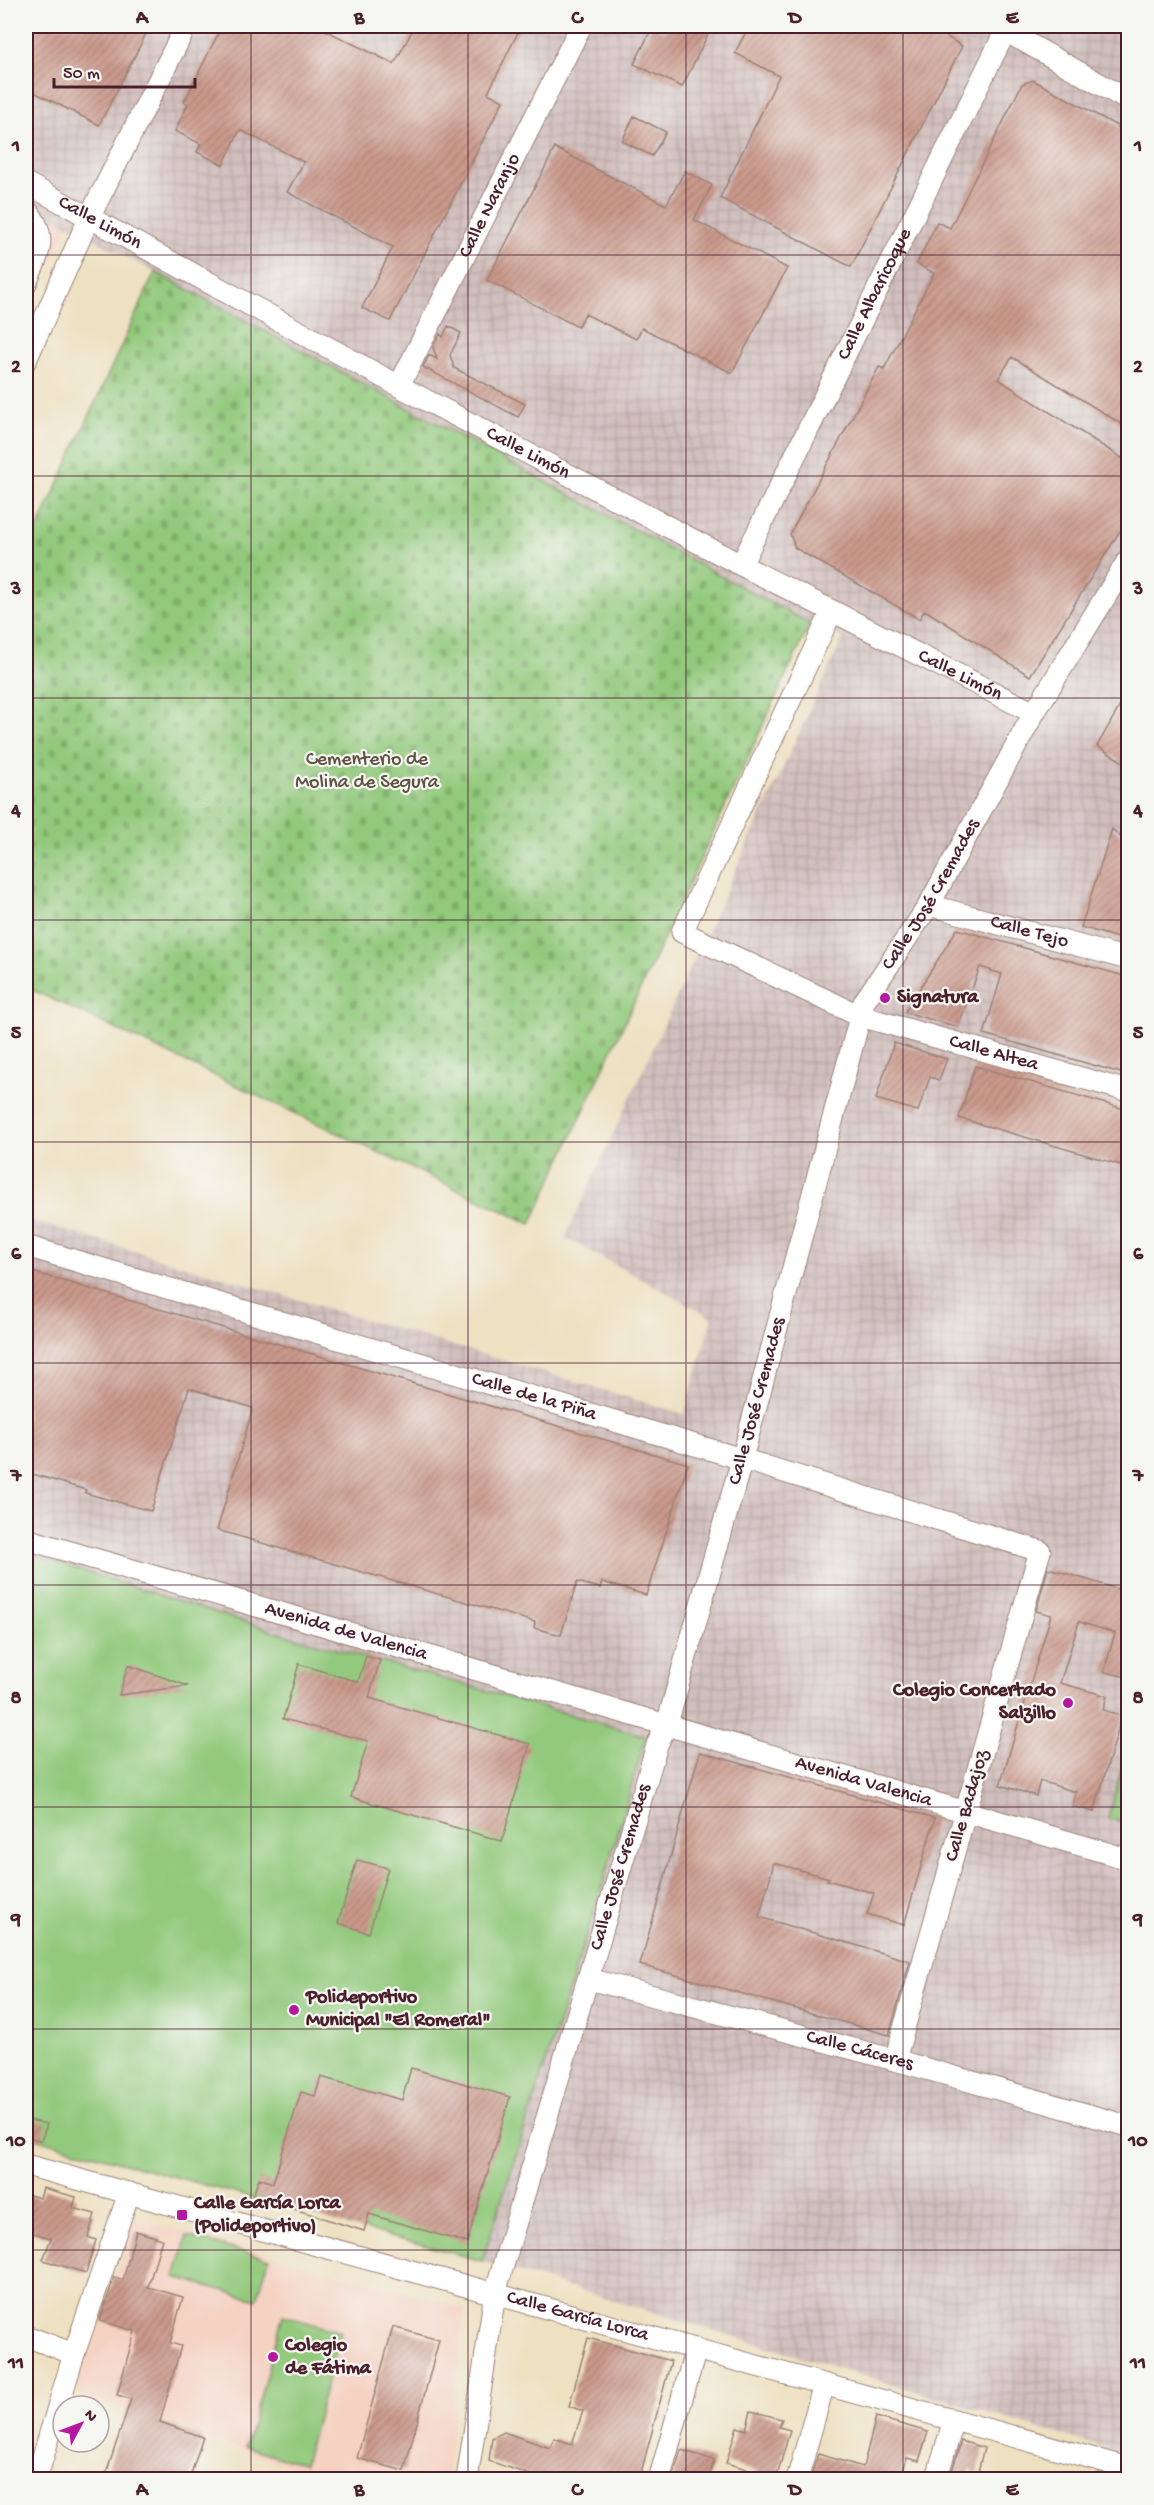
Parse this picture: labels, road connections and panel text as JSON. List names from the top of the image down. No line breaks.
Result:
{"streets":{"street":["Calle Naranjo","Calle Limón","Calle Albaricoque","Calle José Cremades","Calle Tejo","Calle Altea","Calle de la Piña","Avenida de Valencia","Avenida Valencia","Calle Badajoz","Calle Cáceres","Calle García Lorca"]},"crossings":[["Calle Naranjo","Calle Limón"],["Calle Limón","Calle Albaricoque"],["Calle Limón","Calle José Cremades"],["Calle Limón","Calle Altea"],["Calle José Cremades","Calle Tejo"],["Calle José Cremades","Calle Altea"],["Calle José Cremades","Calle de la Piña"],["Calle José Cremades","Avenida de Valencia"],["Calle José Cremades","Avenida Valencia"],["Calle José Cremades","Calle Cáceres"],["Calle José Cremades","Calle García Lorca"],["Calle de la Piña","Calle Badajoz"],["Avenida de Valencia","Avenida Valencia"],["Avenida Valencia","Calle Badajoz"],["Calle Badajoz","Calle Cáceres"]],"parks":["Cementerio de Molina de Segura"],"places":{"other":["Signatura","Colegio Concertado Salzillo","Polideportivo Municipal \"El Romeral\"","Colegio de Fátima"],"transit":["Calle García Lorca (Polideportivo)"]},"scale_bar":"50 m","north":"top right","grid":{"columns":["A","B","C","D","E"],"rows":["1","2","3","4","5","6","7","8","9","10","11"]}}
